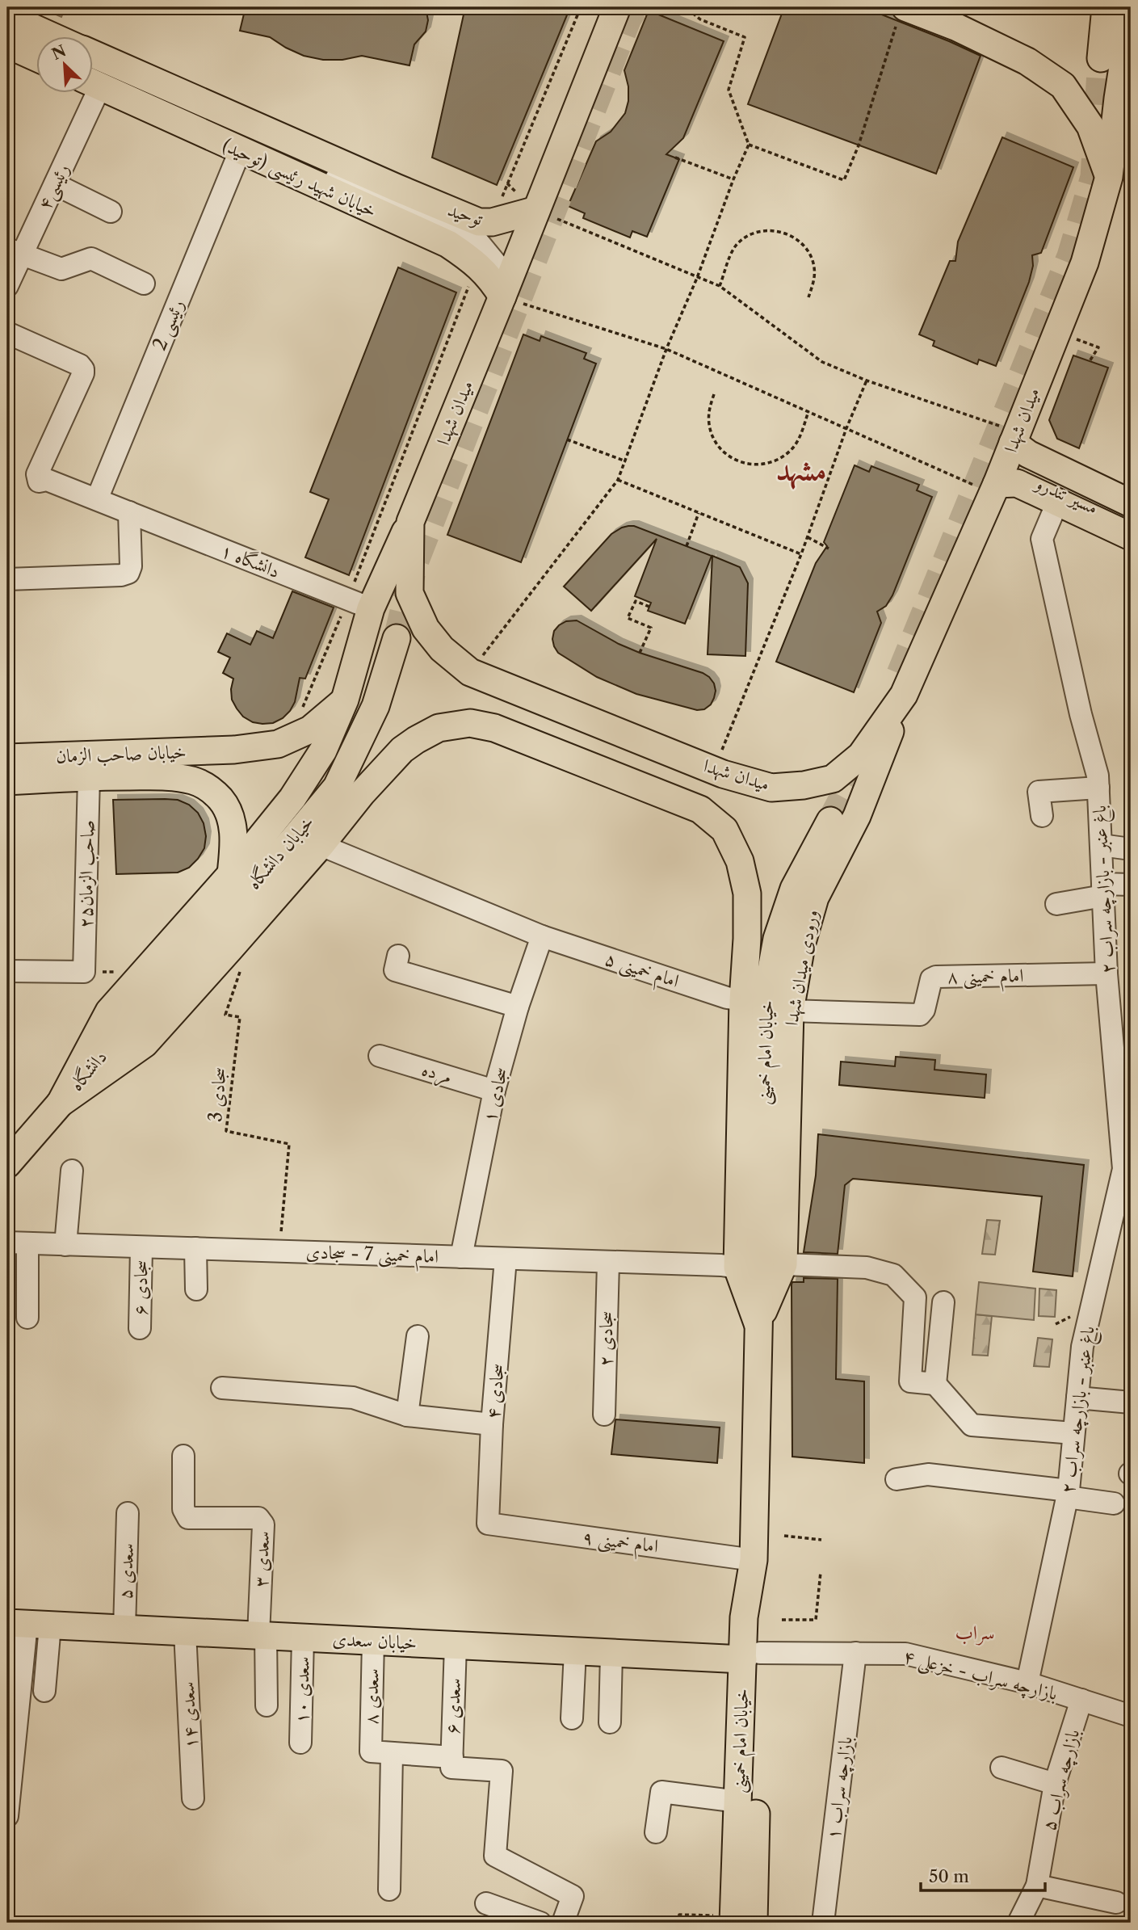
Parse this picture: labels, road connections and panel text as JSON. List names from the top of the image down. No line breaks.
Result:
{"streets":{"main road":["خیابان شهید رئیسی (توحید)","توحید","میدان شهدا","خیابان صاحب الزمان","خیابان دانشگاه","ورودی میدان شهدا","خیابان امام خمینی","دانشگاه","خیابان سعدی"],"street":["رئیسی۴","رئیسی 2","مسیر تندرو","دانشگاه ۱","صاحب الزمان۲۵","باغ عنبر - بازارچه سراب ۲","امام خمینی ۵","امام خمینی ۸","مرده","سجادی ۱","امام خمینی 7 - سجادی","سجادی ۶","سجادی ۲","سجادی ۴","امام خمینی ۹","سعدی ۳","سعدی ۵","بازارچه سراب - خزعلی ۴","سعدی ۱۰","سعدی ۸","سعدی ۶","سعدی ۱۴","بازارچه سراب ۵","بازارچه سراب ۱"],"path":["سجادی 3"]},"crossings":[["خیابان شهید رئیسی (توحید)","توحید"],["خیابان شهید رئیسی (توحید)","رئیسی 2"],["خیابان شهید رئیسی (توحید)","میدان شهدا"],["توحید","میدان شهدا"],["رئیسی 2","دانشگاه ۱"],["میدان شهدا","مسیر تندرو"],["میدان شهدا","ورودی میدان شهدا"],["خیابان دانشگاه","دانشگاه"],["باغ عنبر - بازارچه سراب ۲","امام خمینی ۸"],["باغ عنبر - بازارچه سراب ۲","بازارچه سراب - خزعلی ۴"],["ورودی میدان شهدا","امام خمینی ۸"],["ورودی میدان شهدا","خیابان امام خمینی"],["ورودی میدان شهدا","امام خمینی 7 - سجادی"],["امام خمینی ۵","سجادی ۱"],["خیابان امام خمینی","امام خمینی 7 - سجادی"],["خیابان امام خمینی","امام خمینی ۹"],["خیابان امام خمینی","خیابان سعدی"],["خیابان امام خمینی","بازارچه سراب - خزعلی ۴"],["مرده","سجادی ۱"],["سجادی 3","امام خمینی 7 - سجادی"],["سجادی ۱","امام خمینی 7 - سجادی"],["امام خمینی 7 - سجادی","سجادی ۶"],["امام خمینی 7 - سجادی","سجادی ۲"],["امام خمینی 7 - سجادی","سجادی ۴"],["سجادی ۴","امام خمینی ۹"],["سعدی ۳","خیابان سعدی"],["سعدی ۵","خیابان سعدی"],["خیابان سعدی","بازارچه سراب - خزعلی ۴"],["خیابان سعدی","سعدی ۱۰"],["خیابان سعدی","سعدی ۸"],["خیابان سعدی","سعدی ۶"],["خیابان سعدی","سعدی ۱۴"],["بازارچه سراب - خزعلی ۴","بازارچه سراب ۵"],["بازارچه سراب - خزعلی ۴","بازارچه سراب ۱"]],"districts":["مشهد","سراب"],"scale_bar":"50 m","north":"top left"}
